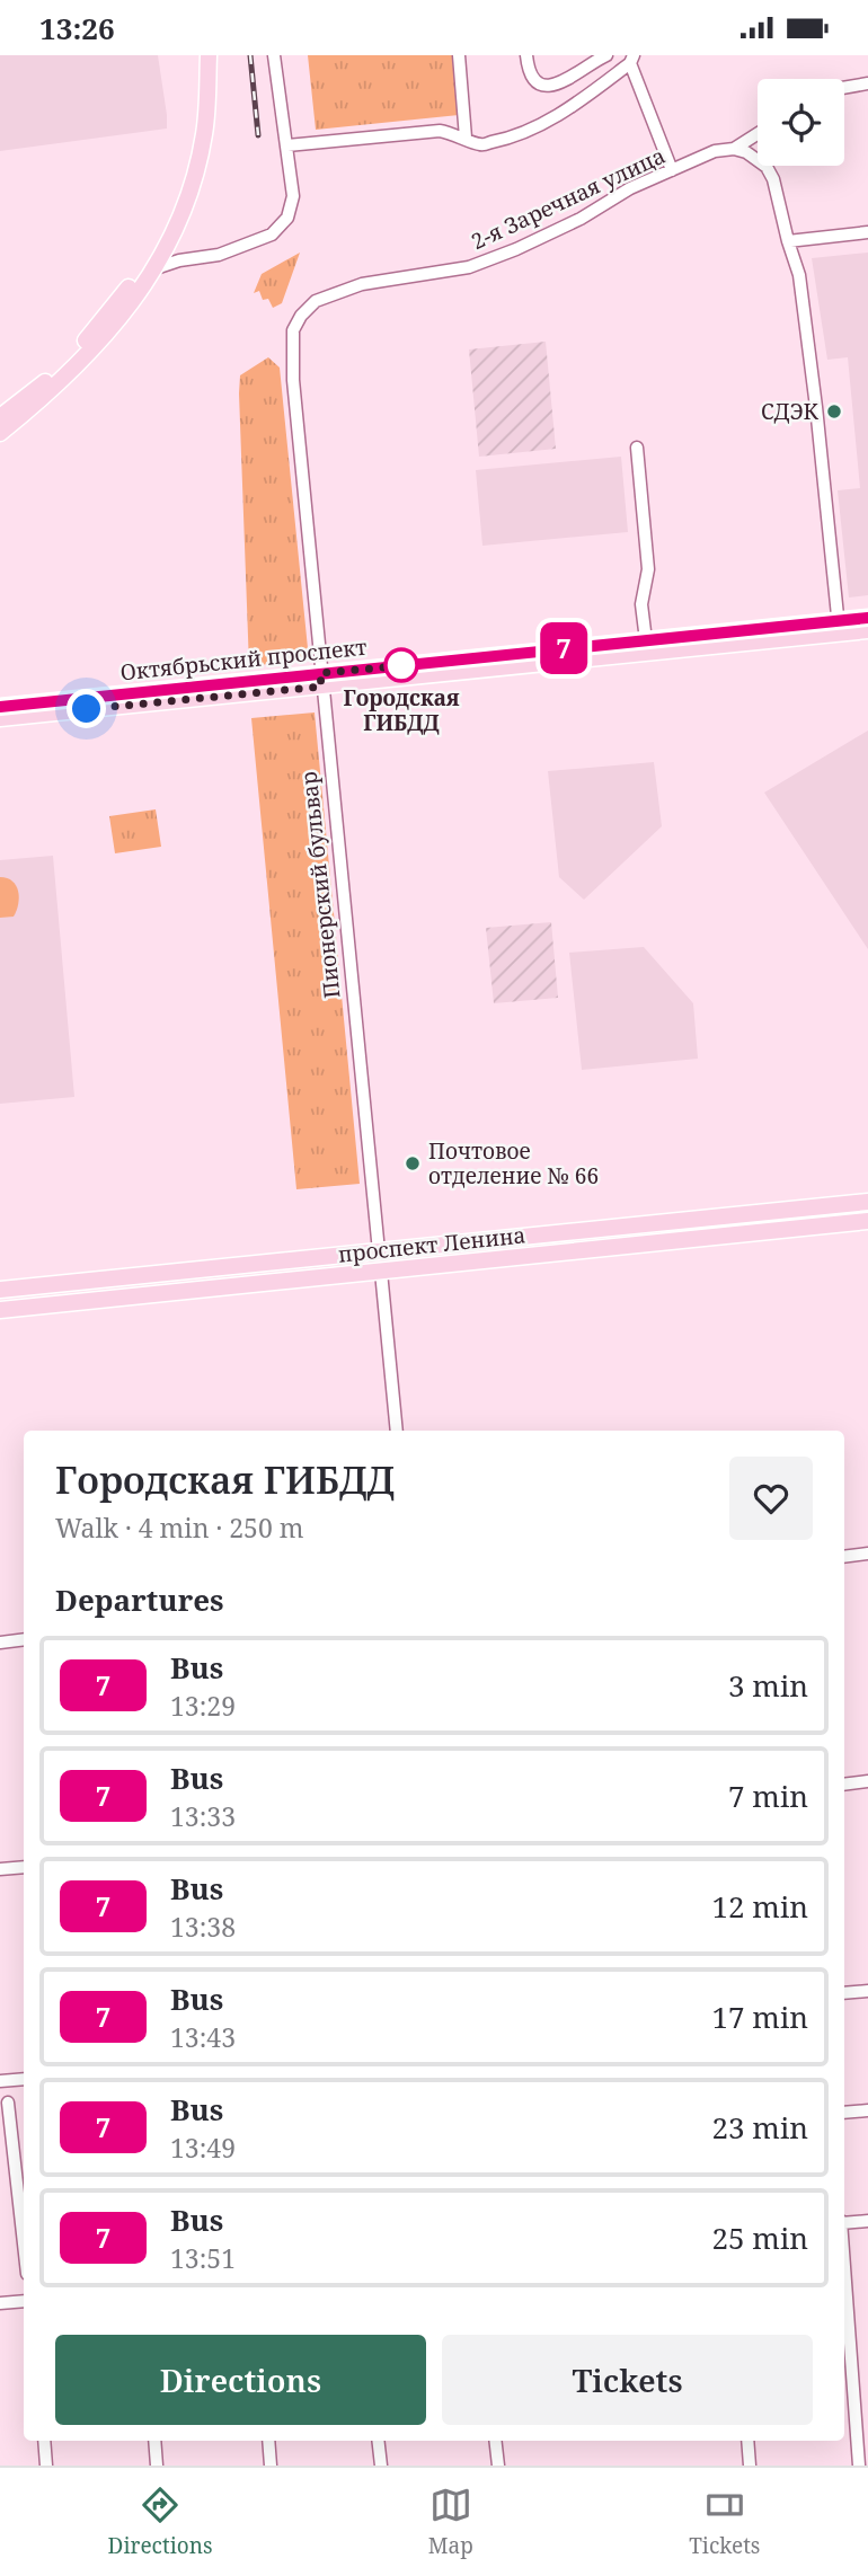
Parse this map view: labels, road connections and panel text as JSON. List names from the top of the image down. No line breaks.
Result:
{"streets":{"main road":["Октябрьский проспект","Пионерский бульвар","проспект Ленина"],"street":["2-я Заречная улица"]},"crossings":[["2-я Заречная улица","Пионерский бульвар"],["Октябрьский проспект","Пионерский бульвар"],["Пионерский бульвар","проспект Ленина"]],"places":["СДЭК","Городская ГИБДД","Почтовое отделение № 66"],"lines":["bus line 7"],"page":{"status":"13:26","on_map":"7","heading":[["Городская ГИБДД","Walk · 4 min · 250 m"],"Departures"],"list":[{"mark":"7","name":"Bus","note":"13:29","value":"3 min"},{"mark":"7","name":"Bus","note":"13:33","value":"7 min"},{"mark":"7","name":"Bus","note":"13:38","value":"12 min"},{"mark":"7","name":"Bus","note":"13:43","value":"17 min"},{"mark":"7","name":"Bus","note":"13:49","value":"23 min"},{"mark":"7","name":"Bus","note":"13:51","value":"25 min"}],"buttons":["Directions","Tickets"],"tabs":["Directions","Map","Tickets"]}}
